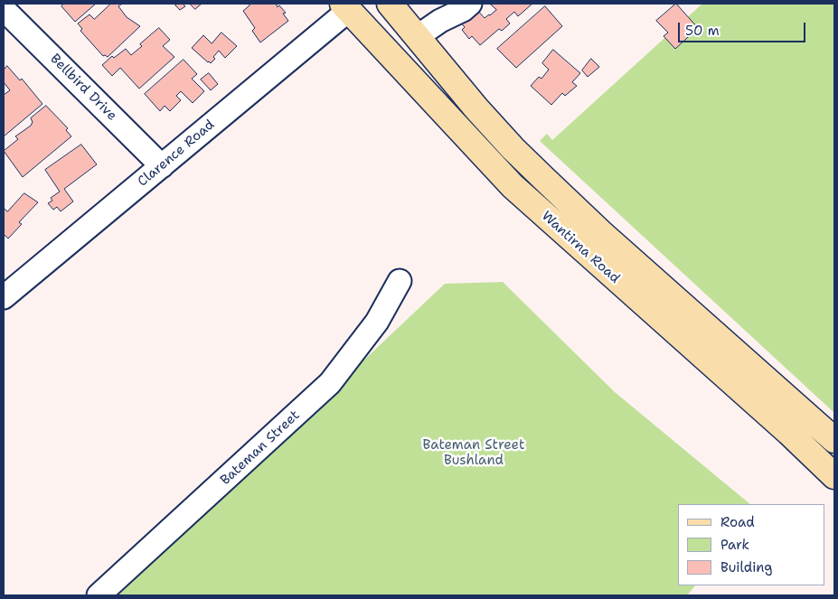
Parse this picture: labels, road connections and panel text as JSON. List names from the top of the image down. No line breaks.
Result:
{"streets":{"main road":["Wantirna Road"],"street":["Bellbird Drive","Clarence Road","Bateman Street"]},"crossings":[["Bellbird Drive","Clarence Road"],["Clarence Road","Wantirna Road"]],"parks":["Bateman Street Bushland"],"legend":["Road","Park","Building"],"scale_bar":"50 m"}
